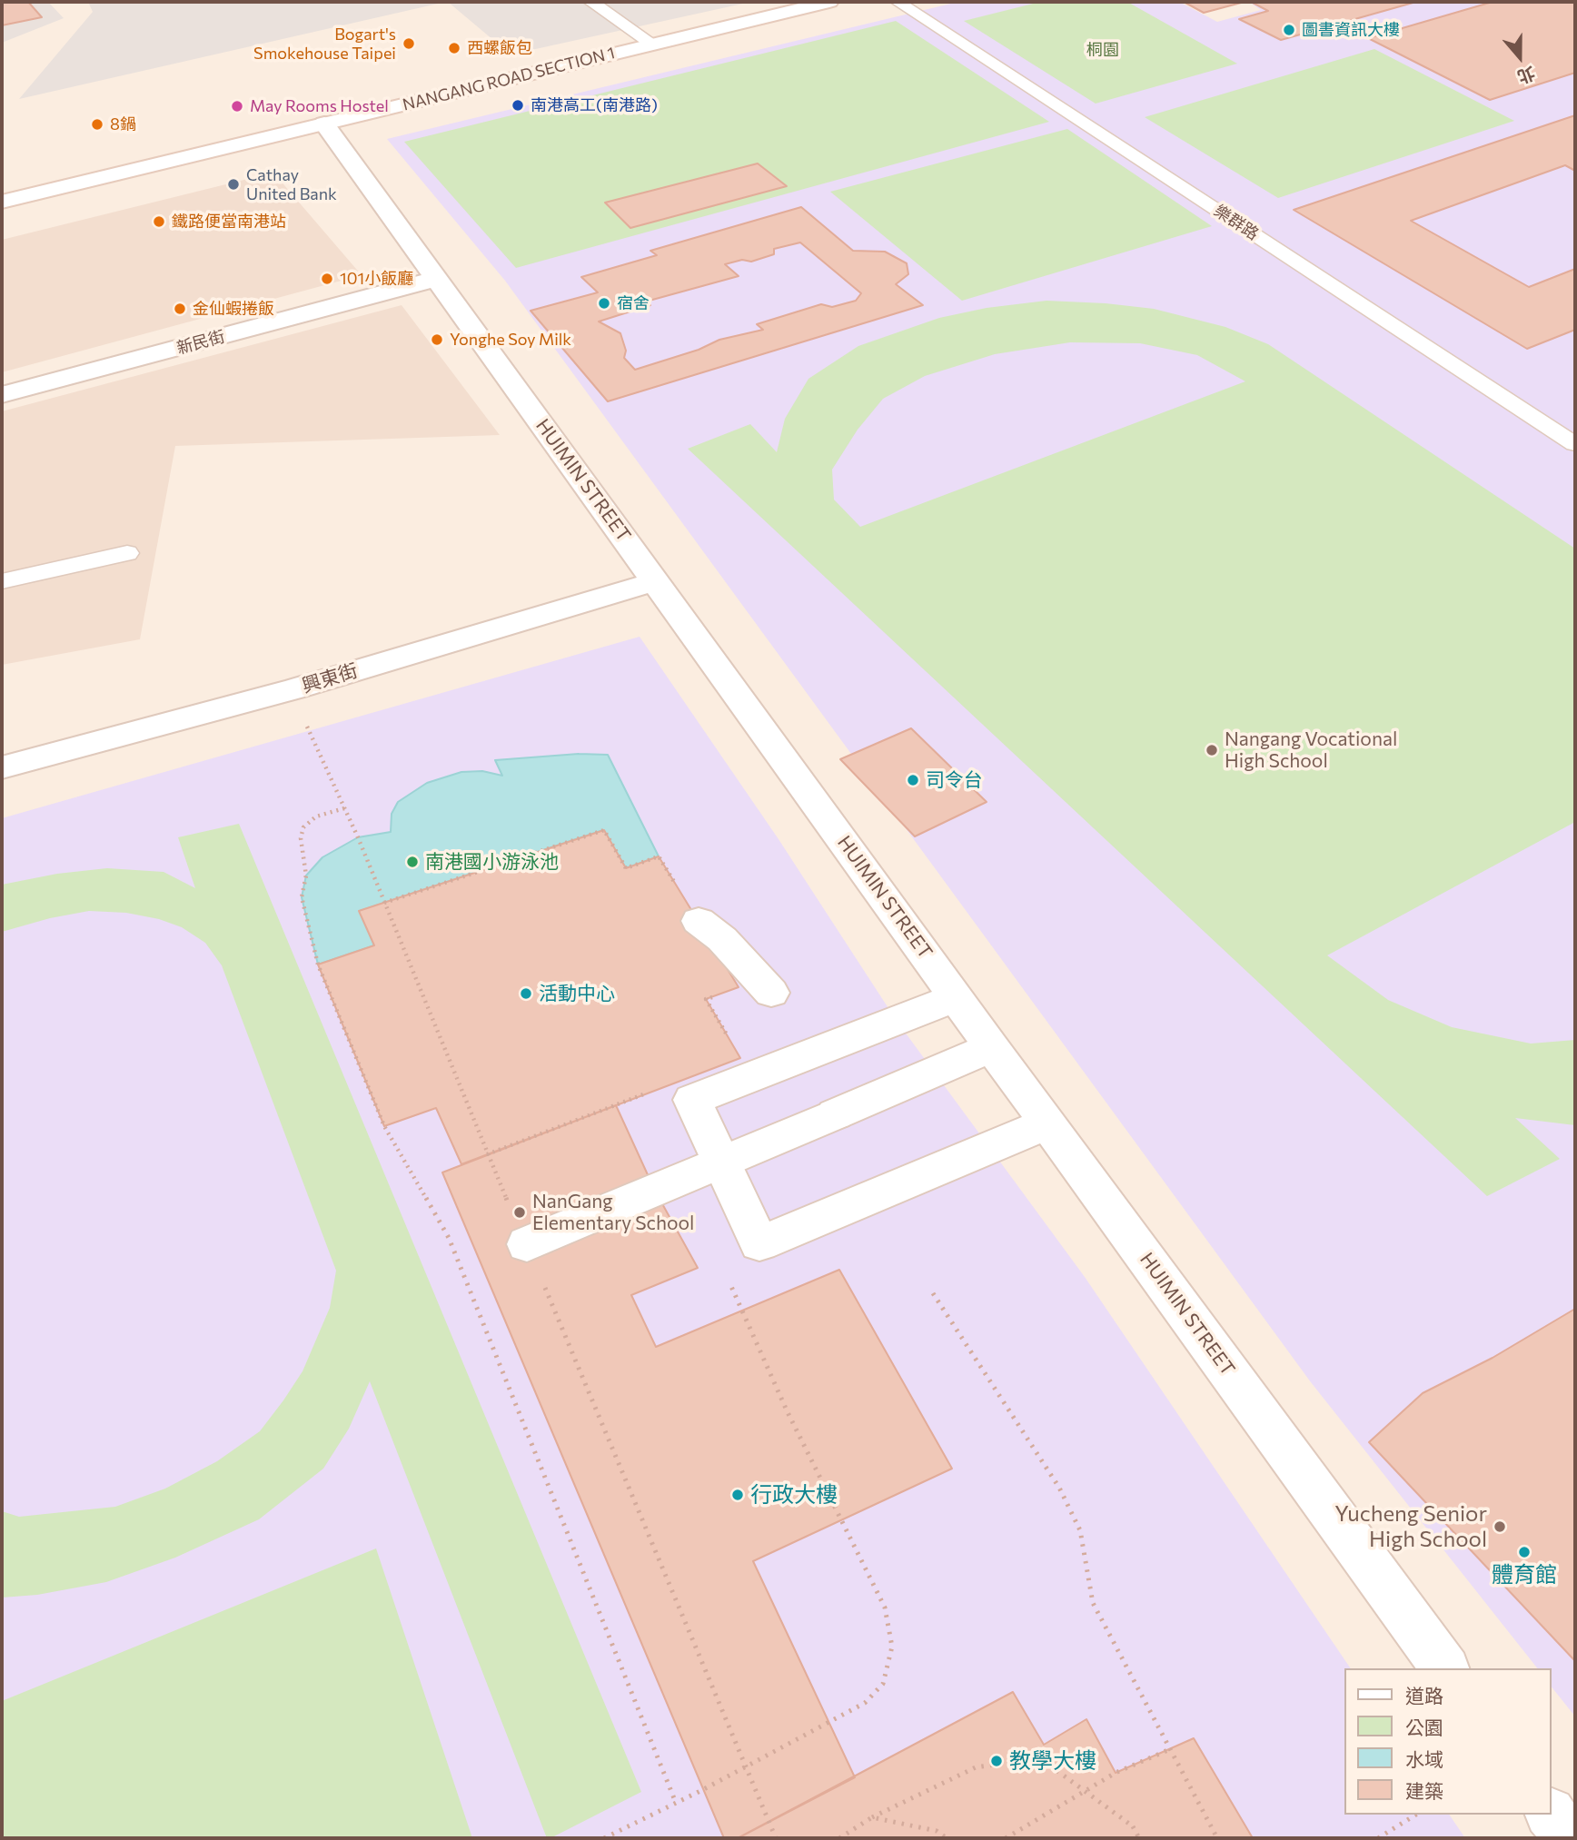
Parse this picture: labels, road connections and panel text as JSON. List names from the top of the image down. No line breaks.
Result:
{"streets":{"street":["NANGANG ROAD SECTION 1","新民街","HUIMIN STREET","興東街"],"lane":["樂群路"]},"crossings":[["NANGANG ROAD SECTION 1","HUIMIN STREET"],["新民街","HUIMIN STREET"],["HUIMIN STREET","興東街"]],"parks":["桐園"],"places":["圖書資訊大樓","Bogart's Smokehouse Taipei","西螺飯包","南港高工(南港路)","May Rooms Hostel","8鍋","Cathay United Bank","鐵路便當南港站","101小飯廳","宿舍","金仙蝦捲飯","Yonghe Soy Milk","Nangang Vocational High School","司令台","南港國小游泳池","活動中心","NanGang Elementary School","行政大樓","Yucheng Senior High School","體育館","教學大樓"],"legend":["道路","公園","水域","建築"],"north":"bottom"}
